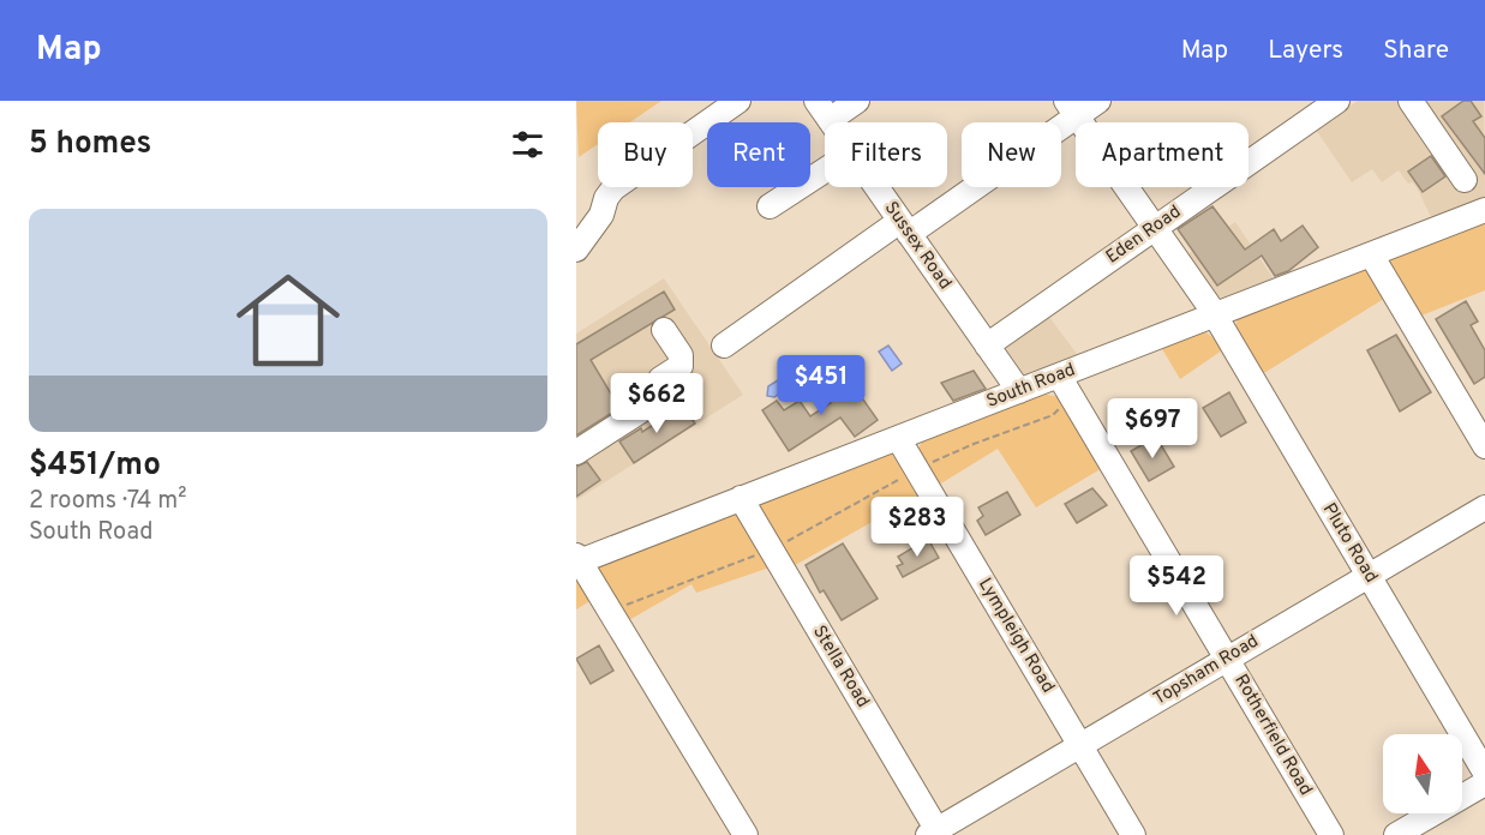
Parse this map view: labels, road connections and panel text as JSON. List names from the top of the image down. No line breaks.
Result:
{"streets":{"street":["Eden Road","Sussex Road","South Road","Pluto Road","Lympleigh Road","Stella Road","Topsham Road","Rotherfield Road"]},"crossings":[["Eden Road","Sussex Road"],["Eden Road","Pluto Road"],["Sussex Road","South Road"],["South Road","Pluto Road"],["South Road","Lympleigh Road"],["South Road","Stella Road"],["South Road","Rotherfield Road"],["Pluto Road","Topsham Road"],["Lympleigh Road","Topsham Road"],["Stella Road","Topsham Road"],["Topsham Road","Rotherfield Road"]],"north":"top","page":{"header":"Map","nav":["Map","Layers","Share"],"heading":"5 homes","chip":["Buy","Rent","Filters","New","Apartment"],"list":[{"name":"$451/mo","note":"2 rooms · 74 m² · South Road"}],"price":["$451","$662","$697","$283","$542"]}}
